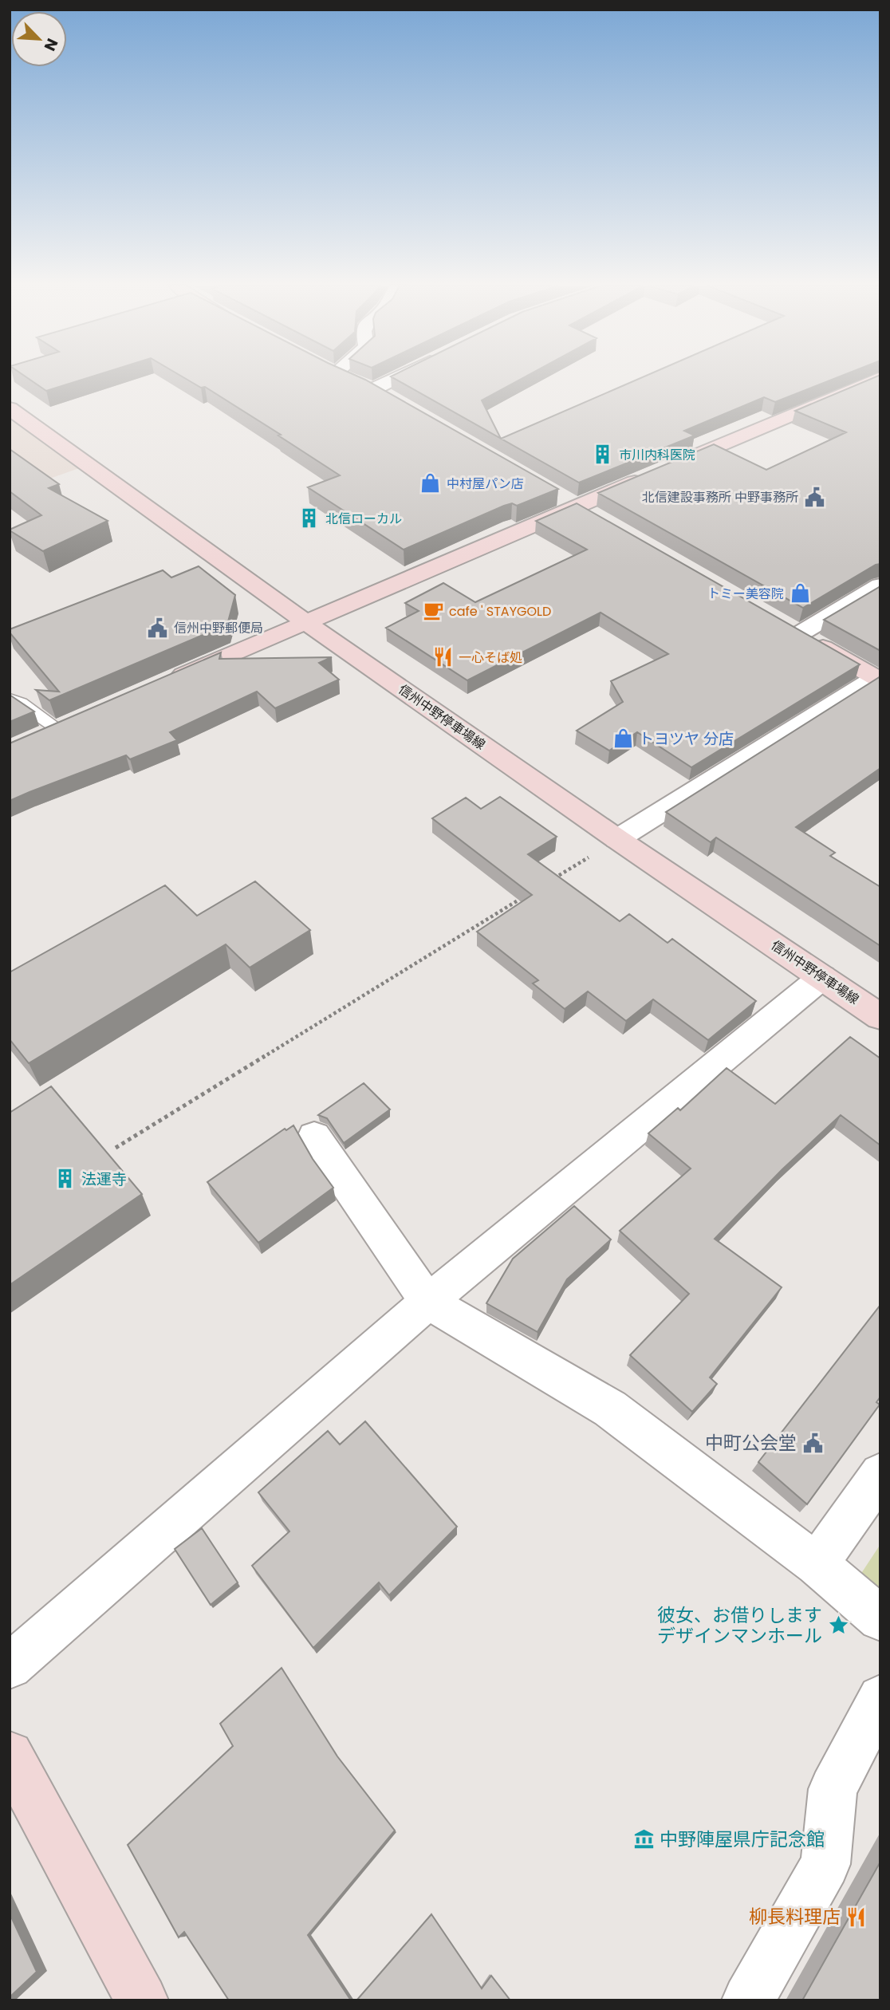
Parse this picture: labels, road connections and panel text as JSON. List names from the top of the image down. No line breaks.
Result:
{"streets":{"street":["信州中野停車場線"]},"places":{"building":["市川内科医院","北信ローカル","法運寺"],"shop":["中村屋パン店","トミー美容院","トヨツヤ 分店"],"public building":["北信建設事務所 中野事務所","信州中野郵便局","中町公会堂"],"cafe":["cafe ' STAYGOLD"],"restaurant":["一心そば処","柳長料理店"],"place":["彼女、お借りします デザインマンホール"],"museum":["中野陣屋県庁記念館"]},"north":"bottom right"}
